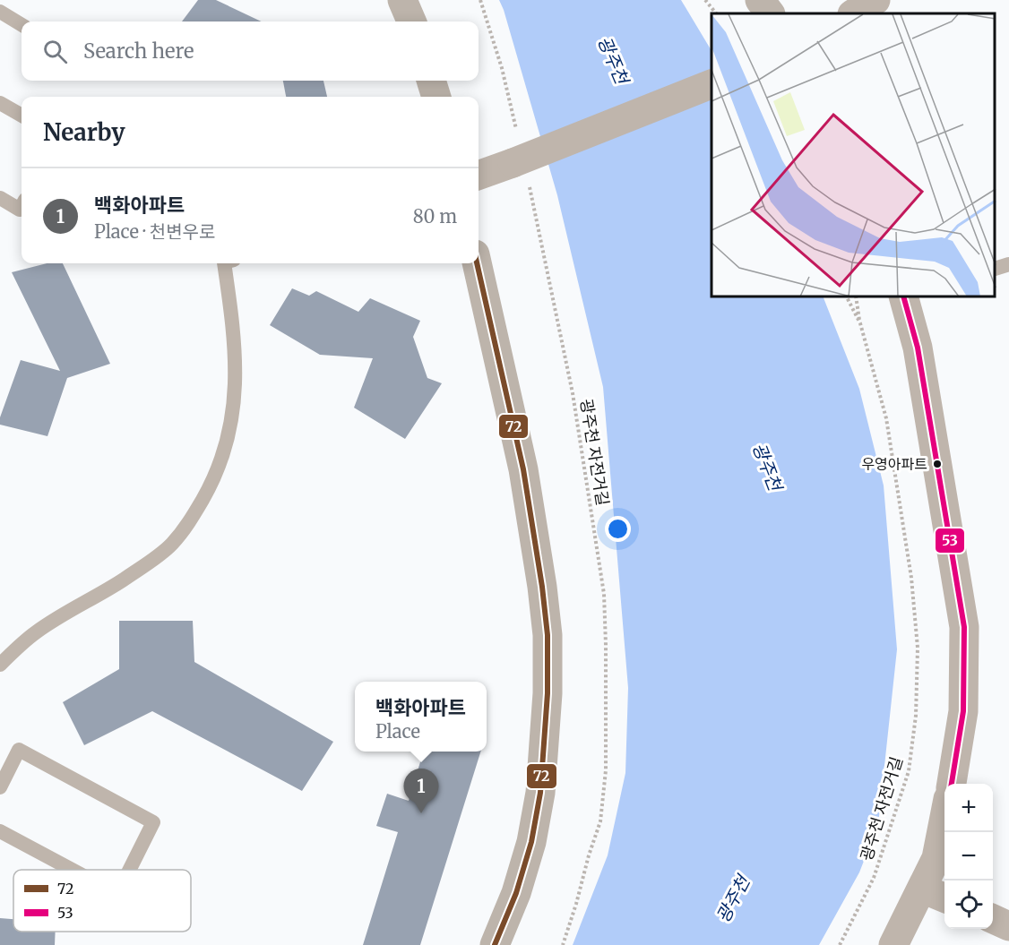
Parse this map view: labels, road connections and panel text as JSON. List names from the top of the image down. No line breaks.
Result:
{"streets":{"path":["광주천 자전거길"]},"water":["광주천"],"places":["우영아파트"],"lines":["transit line 72","transit line 53"],"legend":["72","53"],"page":{"search":"Search here","heading":"Nearby","list":[{"mark":"1","name":"백화아파트","note":"Place · 천변우로","value":"80 m"}],"popup":["백화아파트","Place"],"pins":"1","map_buttons":["+","−"]}}
